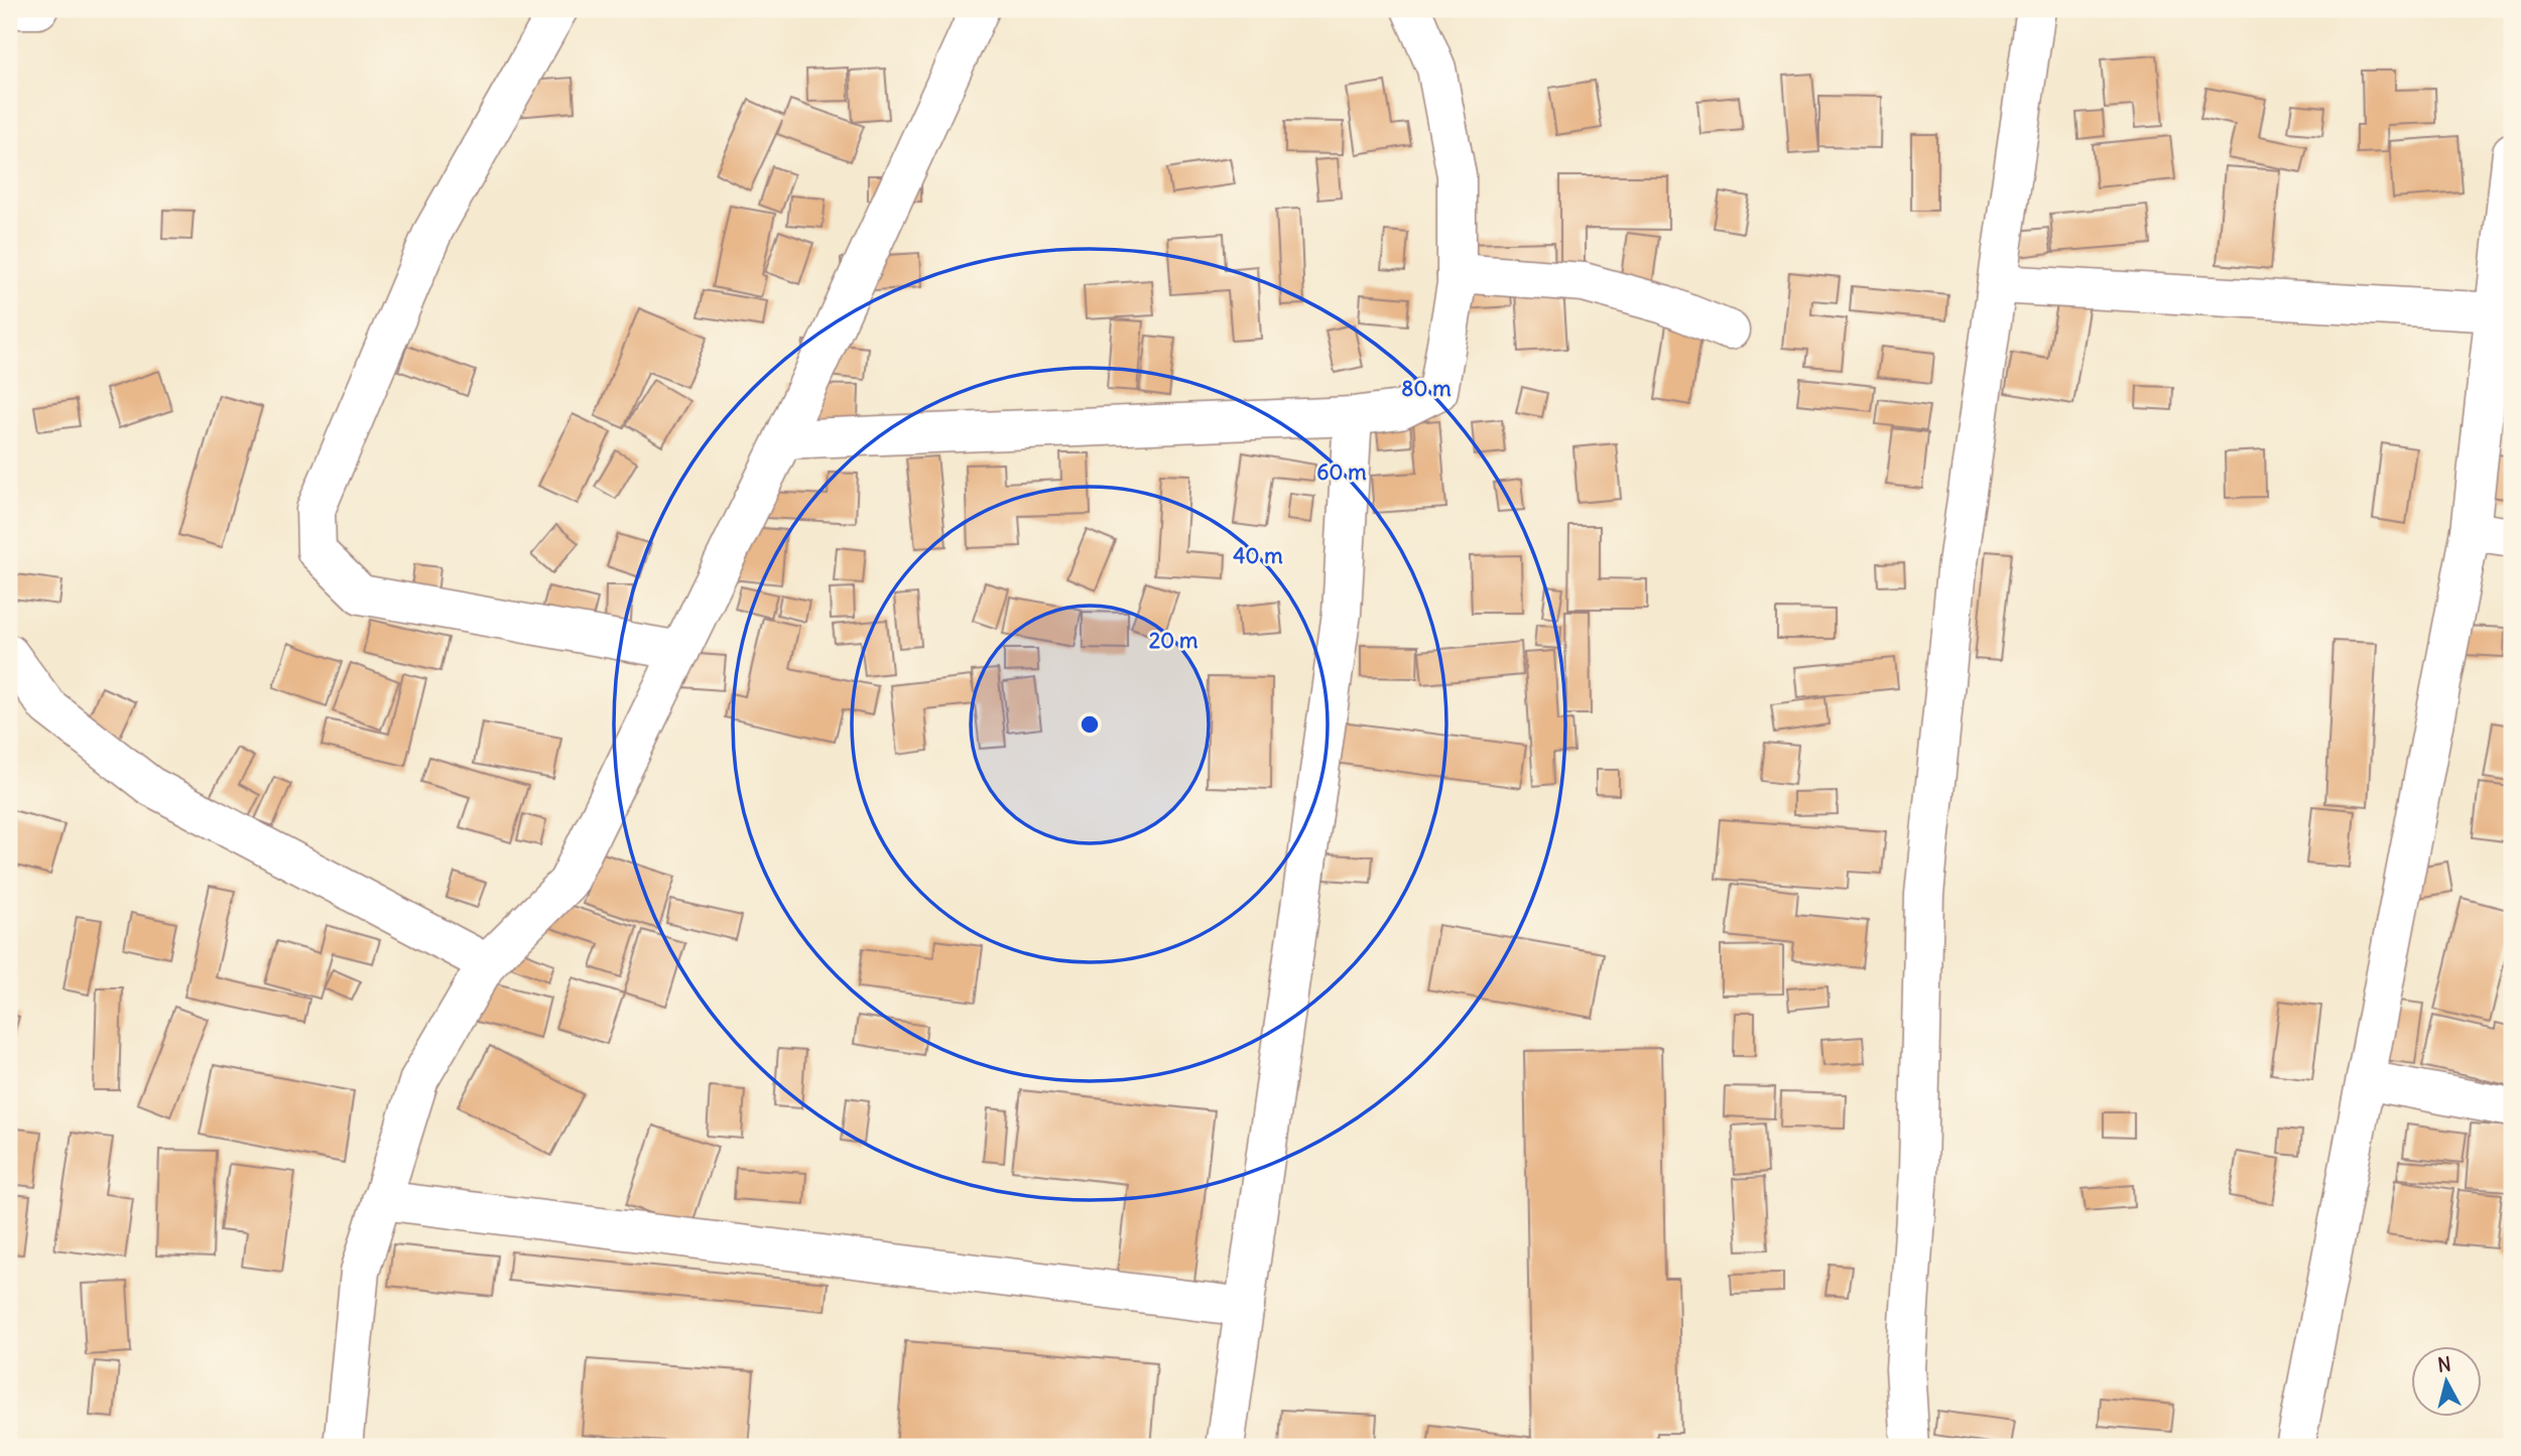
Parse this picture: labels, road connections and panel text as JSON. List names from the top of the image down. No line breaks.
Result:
{"north":"top","rings":["80 m","60 m","40 m","20 m"]}
